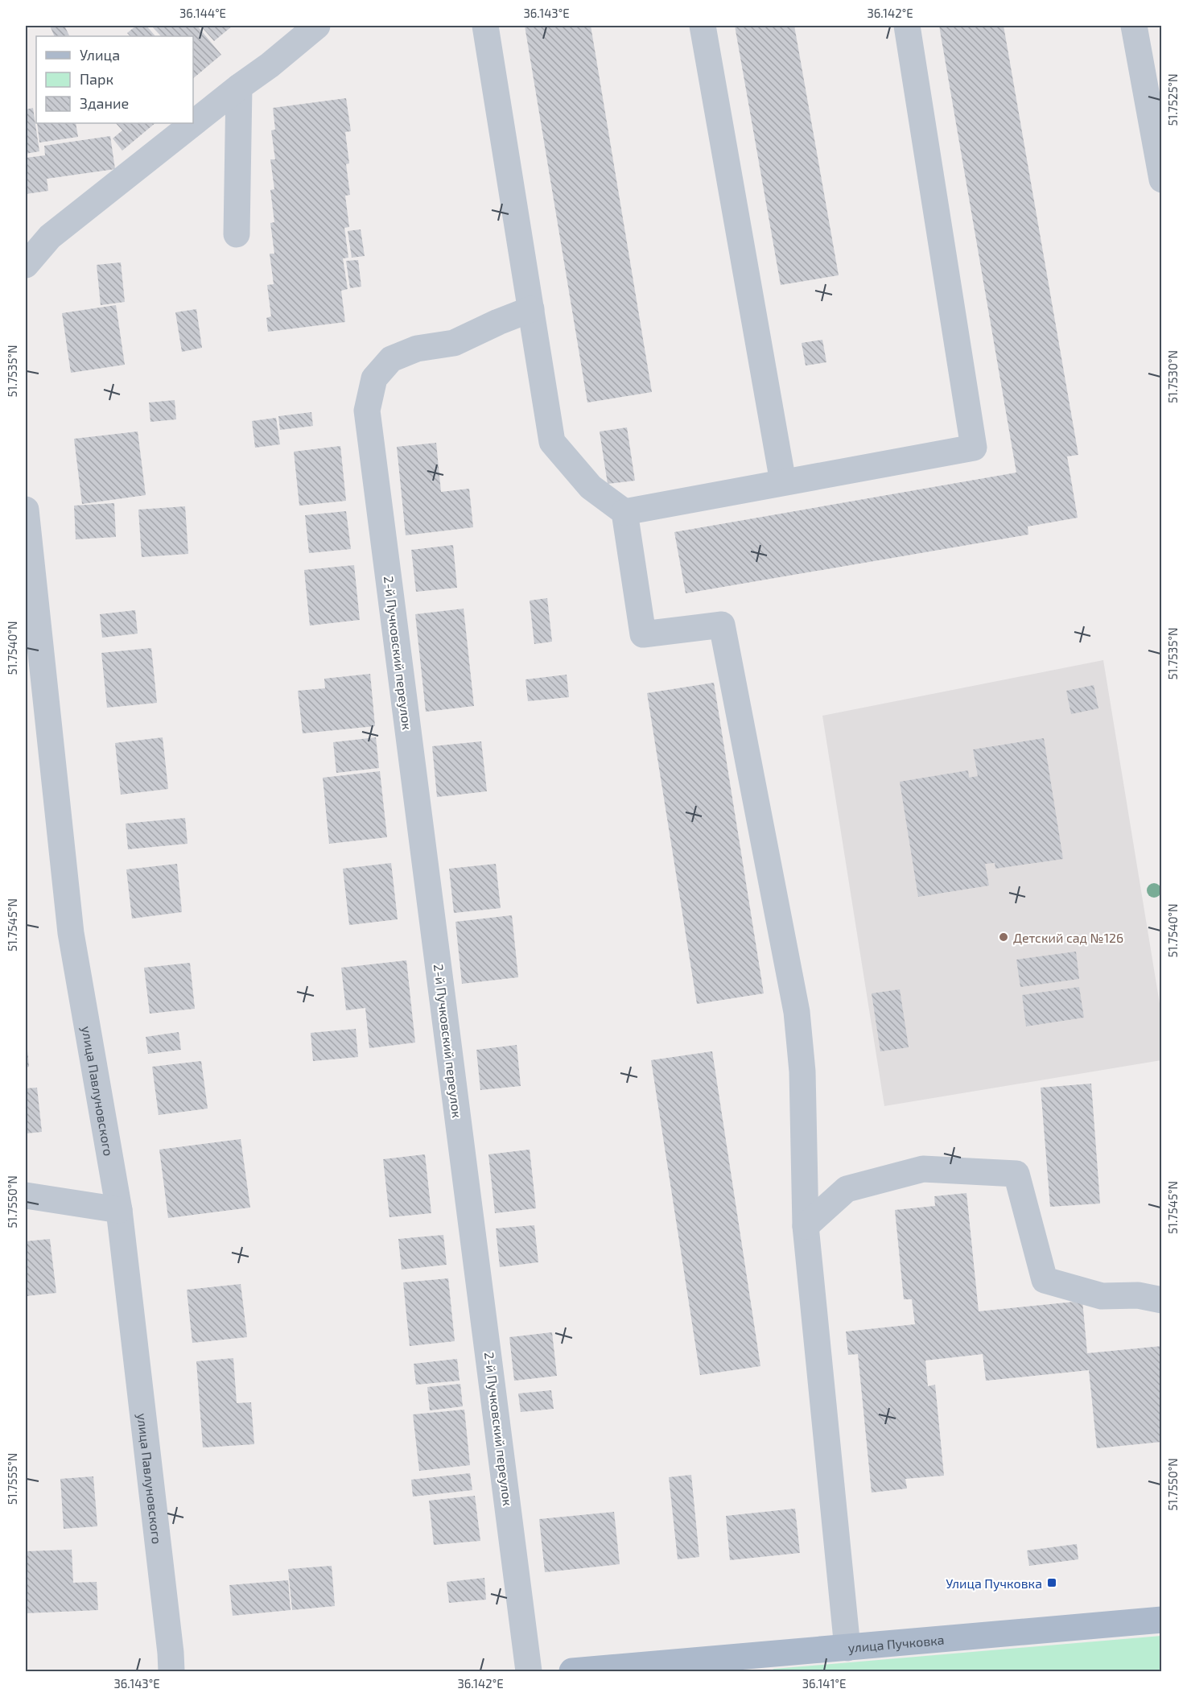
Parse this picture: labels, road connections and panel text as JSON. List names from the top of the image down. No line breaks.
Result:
{"streets":{"main road":["улица Пучковка"],"street":["2-й Пучковский переулок","улица Павлуновского"]},"places":{"other":["Детский сад №126"],"transit":["Улица Пучковка"]},"legend":["Улица","Парк","Здание"],"coordinates":["36.144°E","36.143°E","36.142°E","51.7525°N","51.7535°N","51.7530°N","51.7540°N","51.7545°N","51.7550°N","51.7555°N","36.141°E"]}
